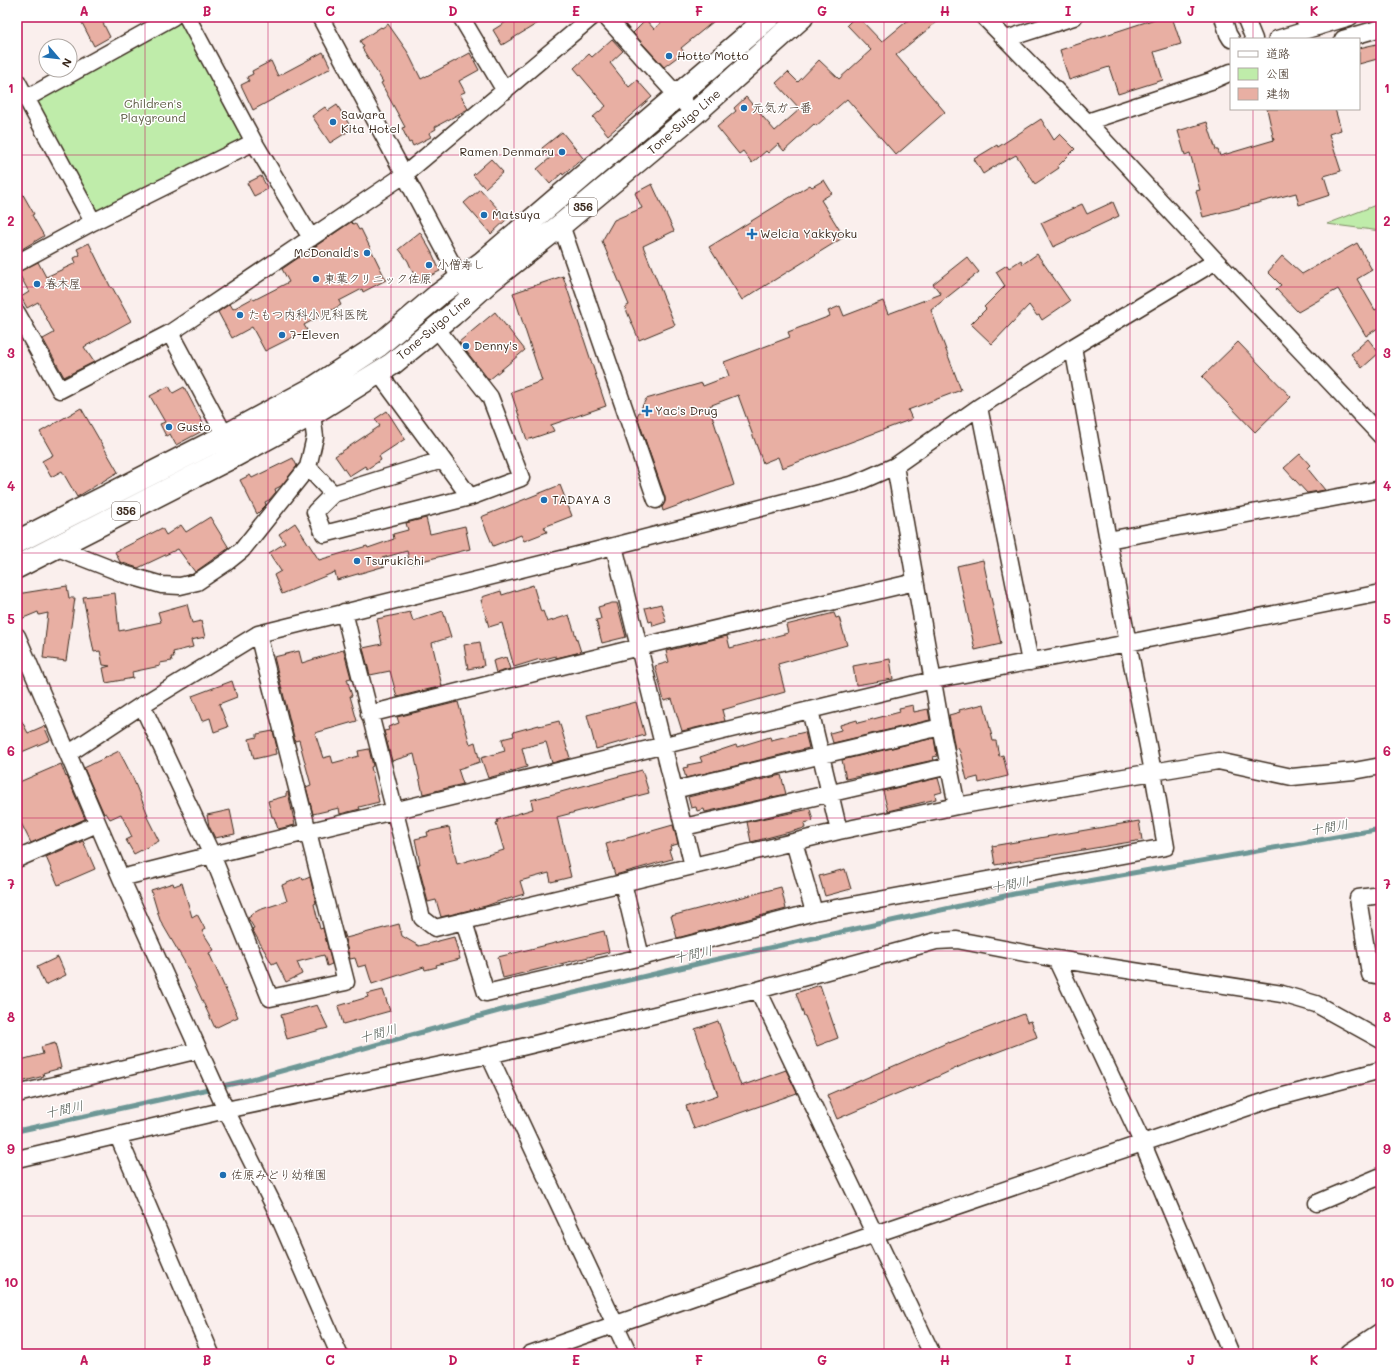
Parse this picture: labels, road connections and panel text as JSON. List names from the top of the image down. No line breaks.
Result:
{"streets":{"highway":["Tone-Suigo Line","356"]},"water":["十間川"],"parks":["Children's Playground"],"places":{"other":["Hotto Motto","元気ガー番","Sawara Kita Hotel","Ramen Denmaru","Matsuya","McDonald's","小僧寿し","東葉クリニック佐原","春木屋","たもつ内科小児科医院","7-Eleven","Denny's","Gusto","TADAYA 3","Tsurukichi","佐原みどり幼稚園"],"health":["Welcia Yakkyoku","Yac's Drug"]},"legend":["道路","公園","建物"],"north":"bottom right","grid":{"columns":["A","B","C","D","E","F","G","H","I","J","K"],"rows":["1","2","3","4","5","6","7","8","9","10"]}}
